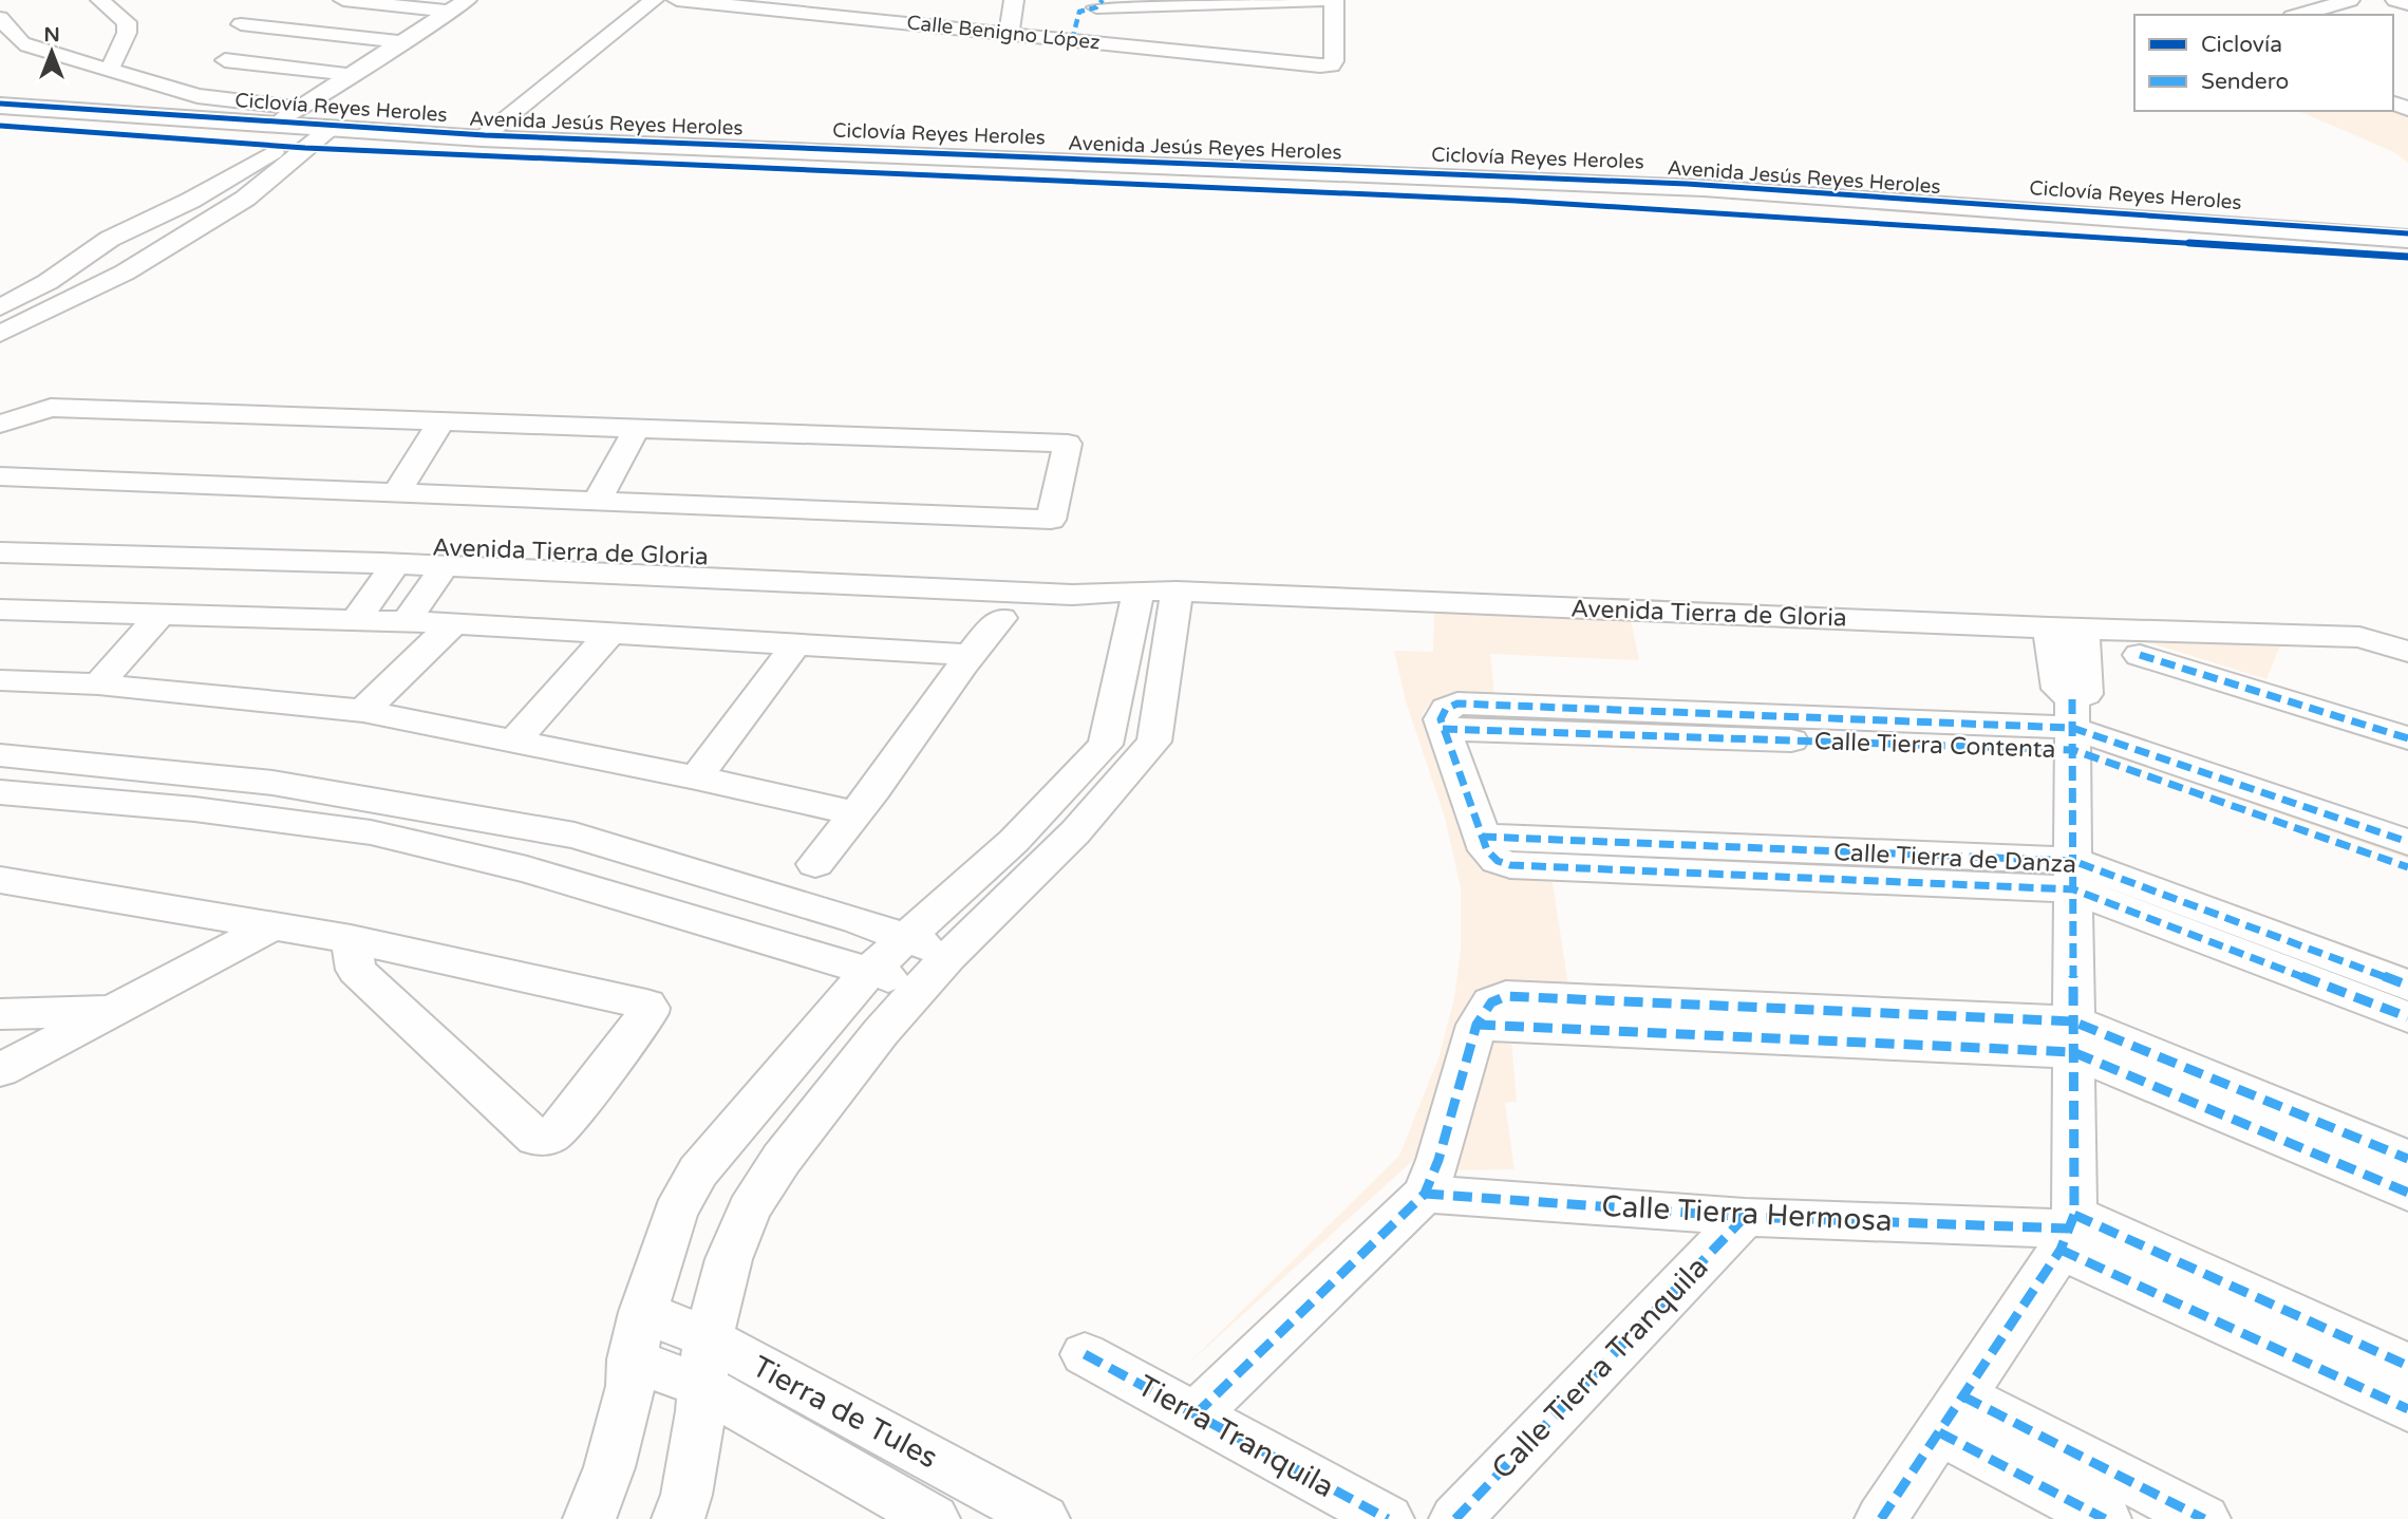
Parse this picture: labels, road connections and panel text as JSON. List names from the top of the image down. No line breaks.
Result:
{"streets":{"street":["Calle Benigno López","Avenida Jesús Reyes Heroles","Avenida Tierra de Gloria","Calle Tierra Contenta","Calle Tierra de Danza","Calle Tierra Hermosa","Calle Tierra Tranquila","Tierra de Tules","Tierra Tranquila"],"cycle path":["Ciclovía Reyes Heroles"]},"crossings":[["Calle Tierra Contenta","Calle Tierra de Danza"],["Calle Tierra Hermosa","Calle Tierra Tranquila"]],"legend":["Ciclovía","Sendero"],"north":"top"}
